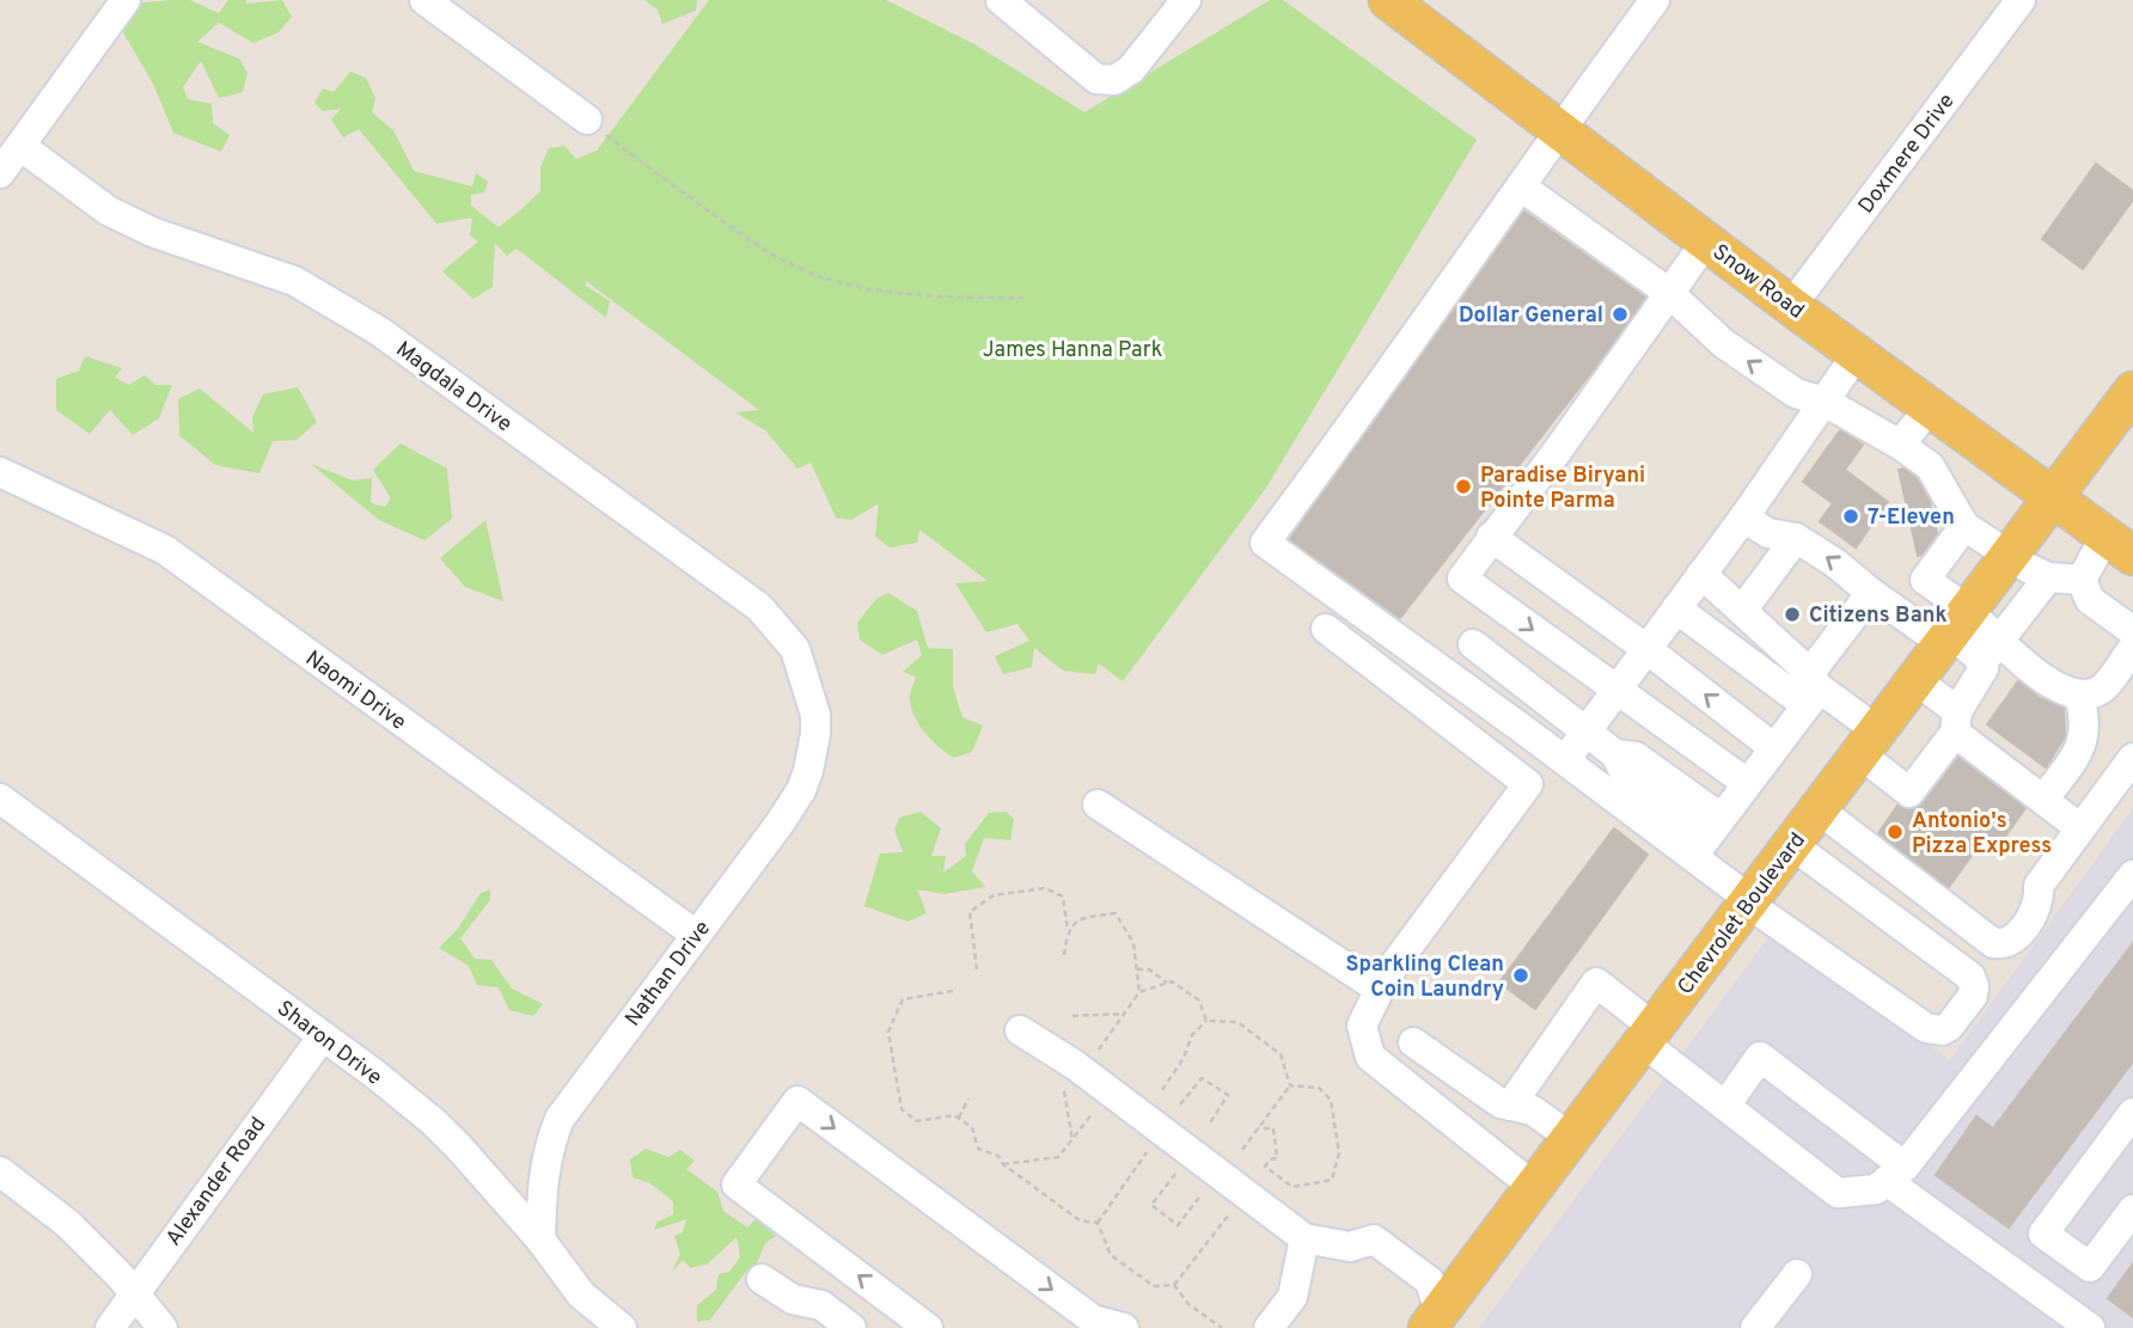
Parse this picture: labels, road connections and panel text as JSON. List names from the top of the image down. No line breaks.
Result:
{"streets":{"main road":["Snow Road","Chevrolet Boulevard"],"street":["Doxmere Drive","Magdala Drive","Naomi Drive","Nathan Drive","Sharon Drive","Alexander Road"]},"crossings":[["Doxmere Drive","Snow Road"],["Snow Road","Chevrolet Boulevard"],["Magdala Drive","Nathan Drive"],["Naomi Drive","Nathan Drive"],["Nathan Drive","Sharon Drive"],["Sharon Drive","Alexander Road"]],"parks":["James Hanna Park"],"places":["Dollar General","Paradise Biryani Pointe Parma","7-Eleven","Citizens Bank","Antonio's Pizza Express","Sparkling Clean Coin Laundry"]}
